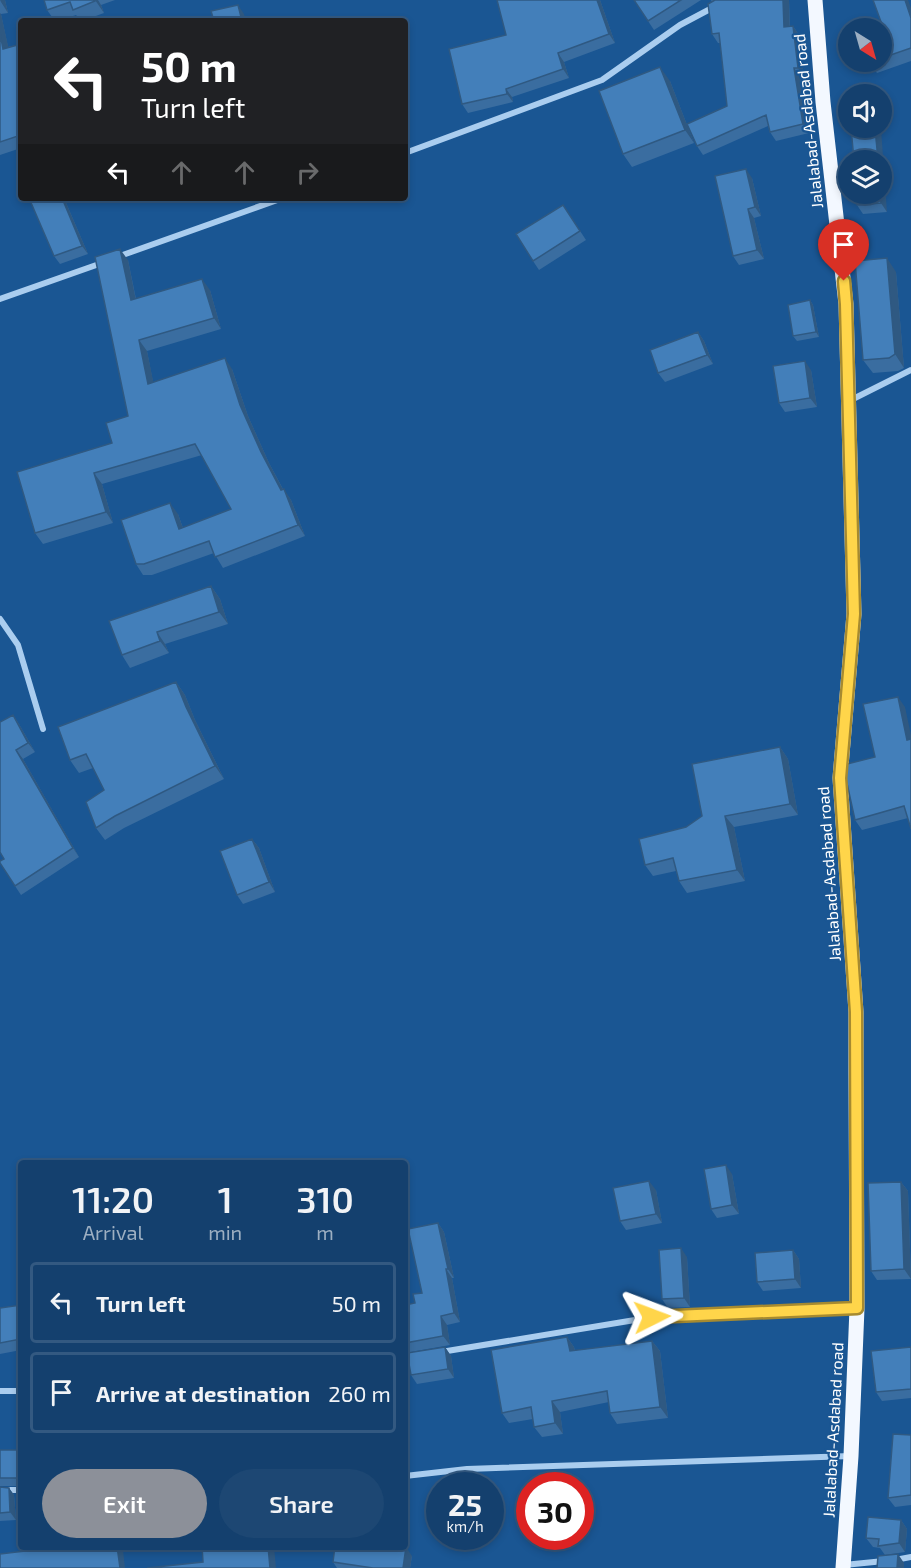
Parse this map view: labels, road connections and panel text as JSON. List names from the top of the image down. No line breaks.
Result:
{"streets":{"main road":["Jalalabad-Asdabad road"]},"north":"bottom right","page":{"turn":["50 m","Turn left"],"eta":["11:20","Arrival","1","min","310","m"],"list":[{"name":"Turn left","value":"50 m"},{"name":"Arrive at destination","value":"260 m"}],"buttons":["Exit","Share"],"speed":"25 km/h","limit":"30"}}
